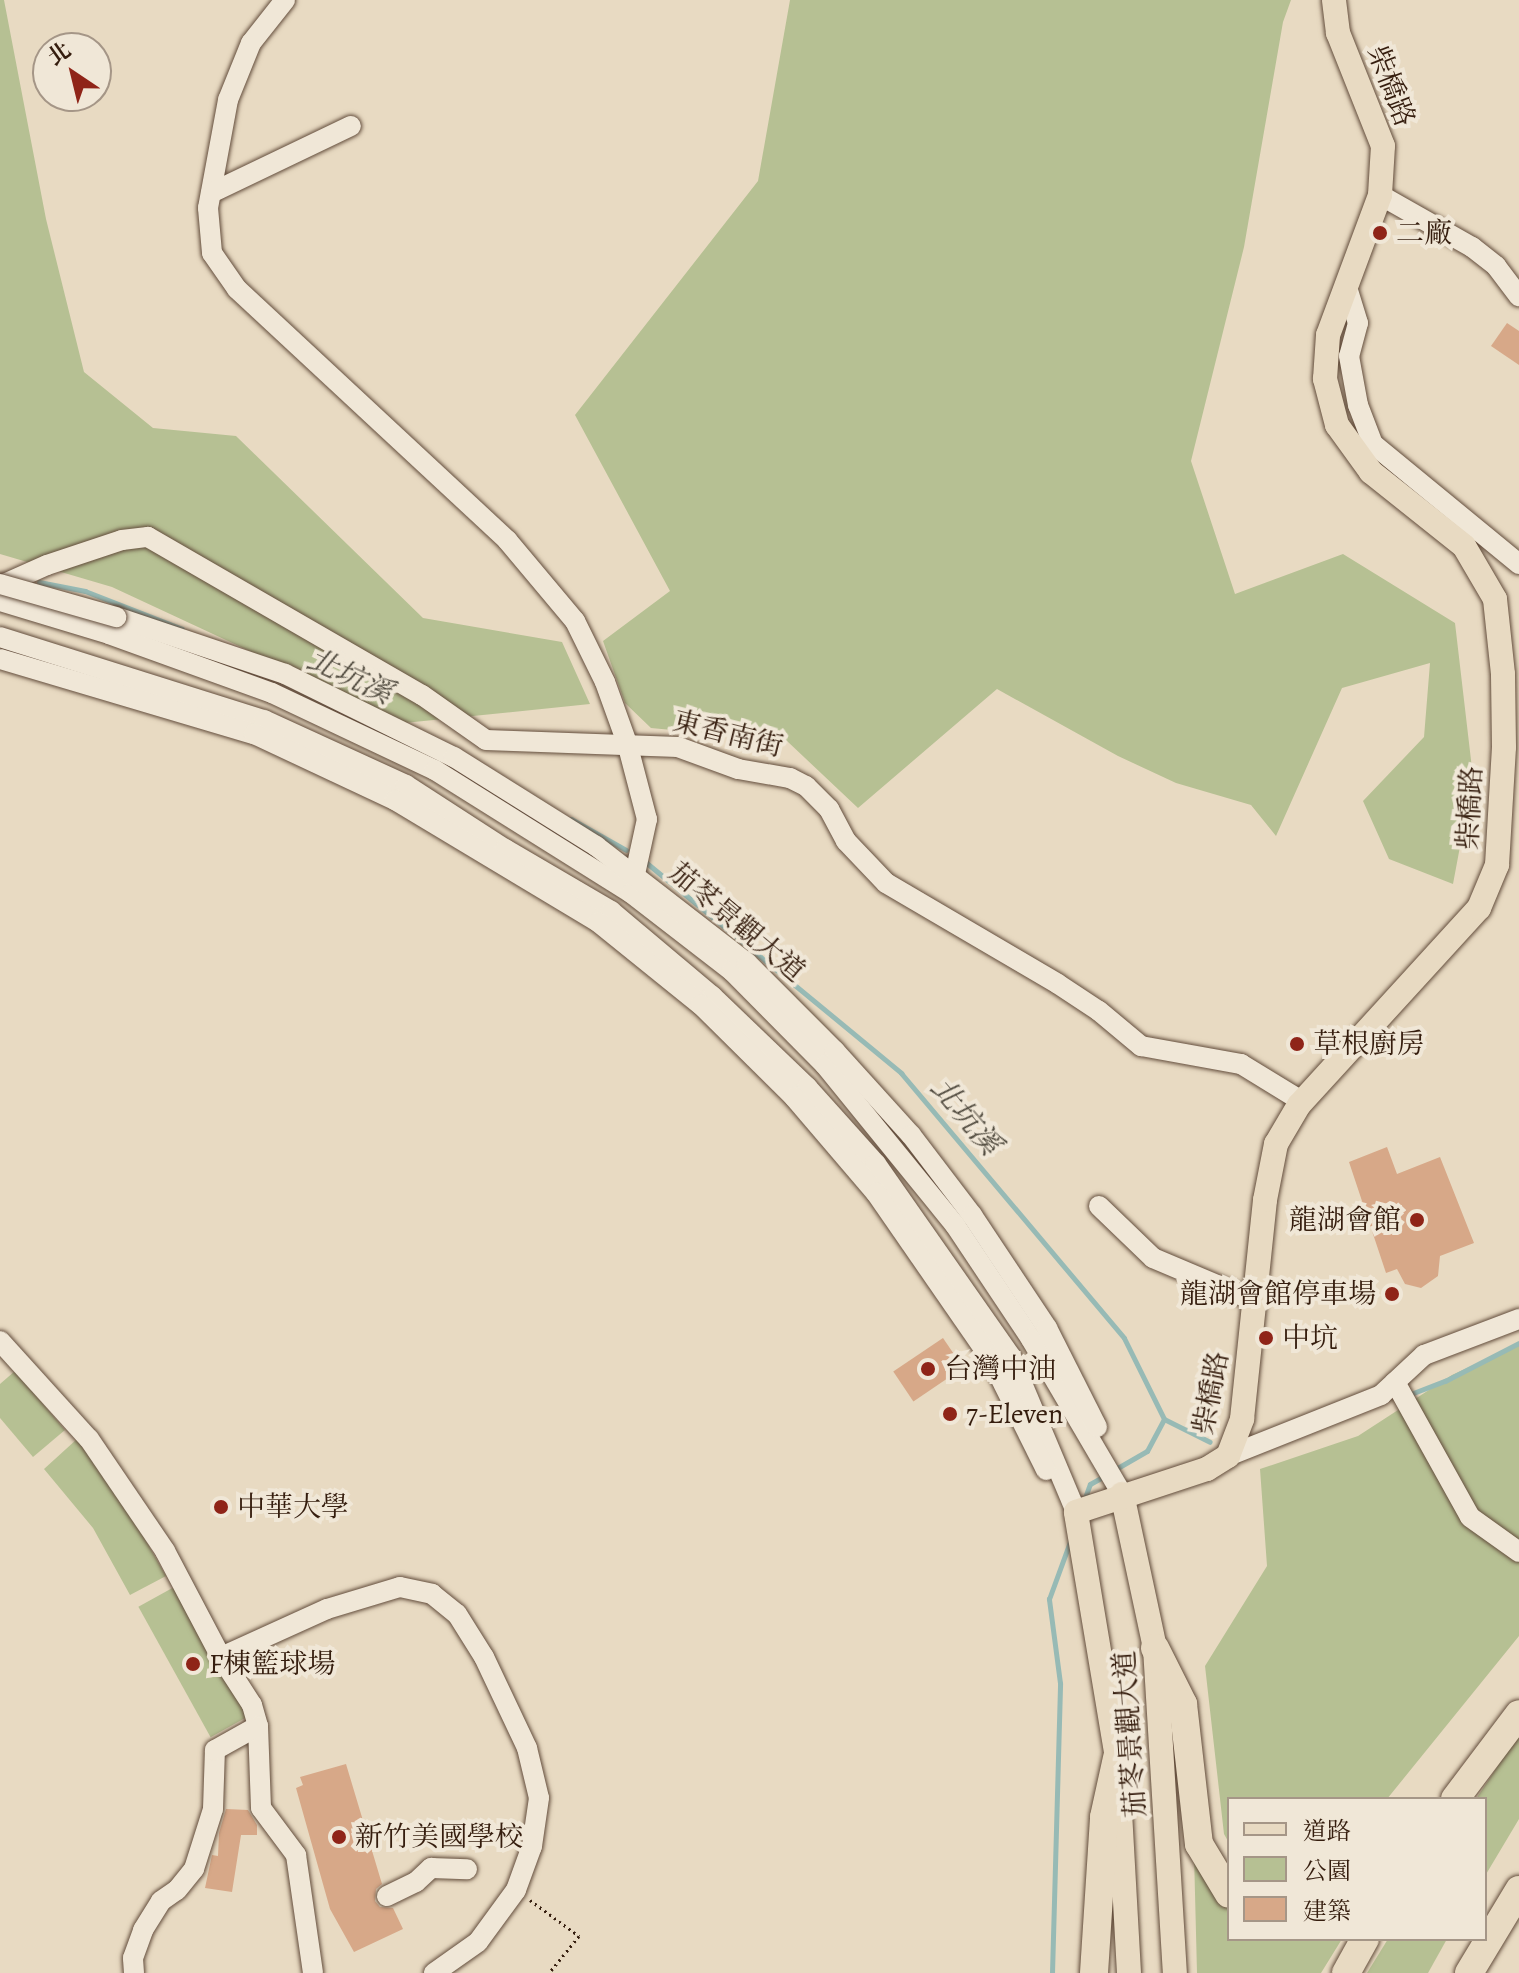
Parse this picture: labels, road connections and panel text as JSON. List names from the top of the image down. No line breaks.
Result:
{"streets":{"main road":["柴橋路","茄苳景觀大道"],"street":["東香南街"]},"crossings":[["柴橋路","東香南街"],["柴橋路","茄苳景觀大道"]],"water":["北坑溪"],"places":["二廠","草根廚房","龍湖會館","龍湖會館停車場","中坑","台灣中油","7-Eleven","中華大學","F棟籃球場","新竹美國學校"],"legend":["道路","公園","建築"],"north":"top left"}
